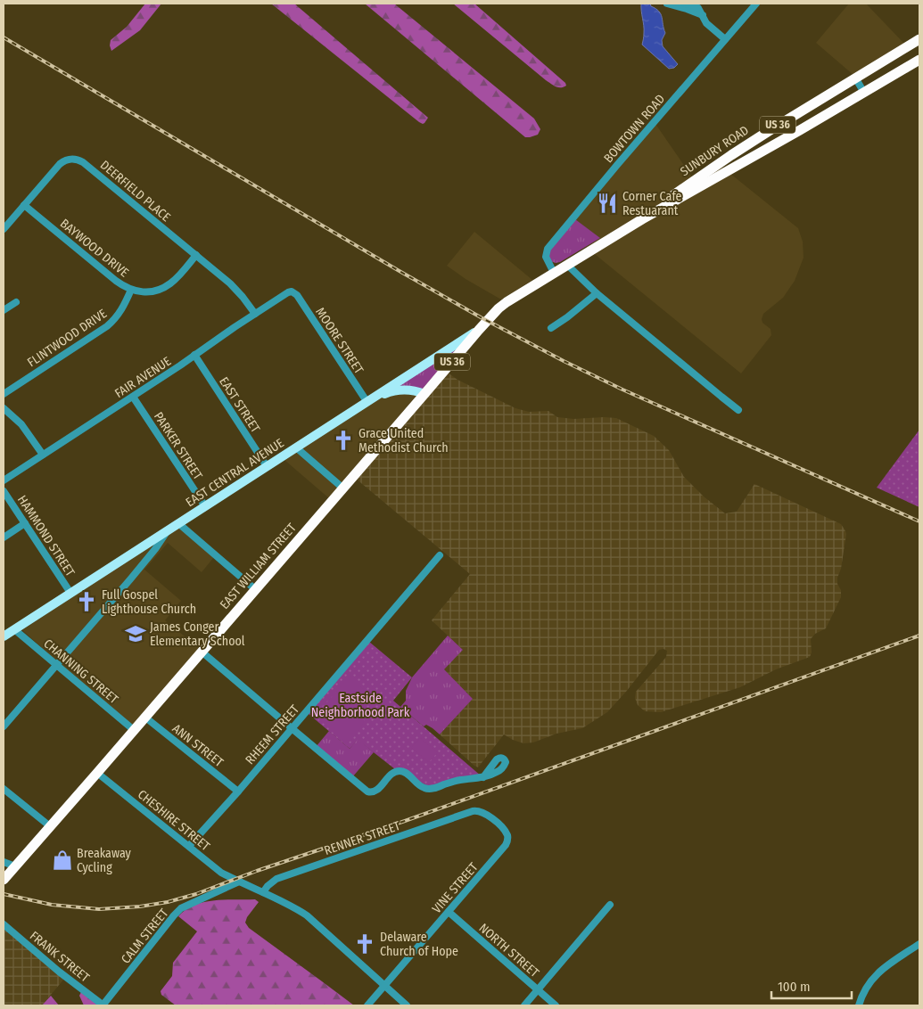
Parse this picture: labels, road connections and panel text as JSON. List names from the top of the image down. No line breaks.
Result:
{"streets":{"highway":["US 36","SUNBURY ROAD","EAST WILLIAM STREET"],"main road":["EAST CENTRAL AVENUE"],"street":["BOWTOWN ROAD","DEERFIELD PLACE","BAYWOOD DRIVE","FLINTWOOD DRIVE","MOORE STREET","FAIR AVENUE","EAST STREET","PARKER STREET","HAMMOND STREET","CHANNING STREET","RHEEM STREET","ANN STREET","CHESHIRE STREET","RENNER STREET","VINE STREET","CALM STREET","NORTH STREET","FRANK STREET"]},"crossings":[["BOWTOWN ROAD","SUNBURY ROAD"],["SUNBURY ROAD","EAST CENTRAL AVENUE"],["SUNBURY ROAD","EAST WILLIAM STREET"],["DEERFIELD PLACE","BAYWOOD DRIVE"],["DEERFIELD PLACE","FAIR AVENUE"],["BAYWOOD DRIVE","FLINTWOOD DRIVE"],["MOORE STREET","FAIR AVENUE"],["MOORE STREET","EAST CENTRAL AVENUE"],["FAIR AVENUE","EAST STREET"],["FAIR AVENUE","PARKER STREET"],["EAST STREET","EAST CENTRAL AVENUE"],["PARKER STREET","EAST CENTRAL AVENUE"],["EAST CENTRAL AVENUE","HAMMOND STREET"],["EAST CENTRAL AVENUE","EAST WILLIAM STREET"],["EAST CENTRAL AVENUE","CHANNING STREET"],["EAST WILLIAM STREET","CHANNING STREET"],["EAST WILLIAM STREET","ANN STREET"],["EAST WILLIAM STREET","CHESHIRE STREET"],["RHEEM STREET","ANN STREET"],["RHEEM STREET","CHESHIRE STREET"],["CHESHIRE STREET","CALM STREET"],["RENNER STREET","VINE STREET"],["VINE STREET","NORTH STREET"],["CALM STREET","FRANK STREET"]],"parks":["Eastside Neighborhood Park"],"places":{"restaurant":["Corner Cafe Restuarant"],"church":["Grace United Methodist Church","Full Gospel Lighthouse Church","Delaware Church of Hope"],"school or university":["James Conger Elementary School"],"shop":["Breakaway Cycling"]},"scale_bar":"100 m"}
